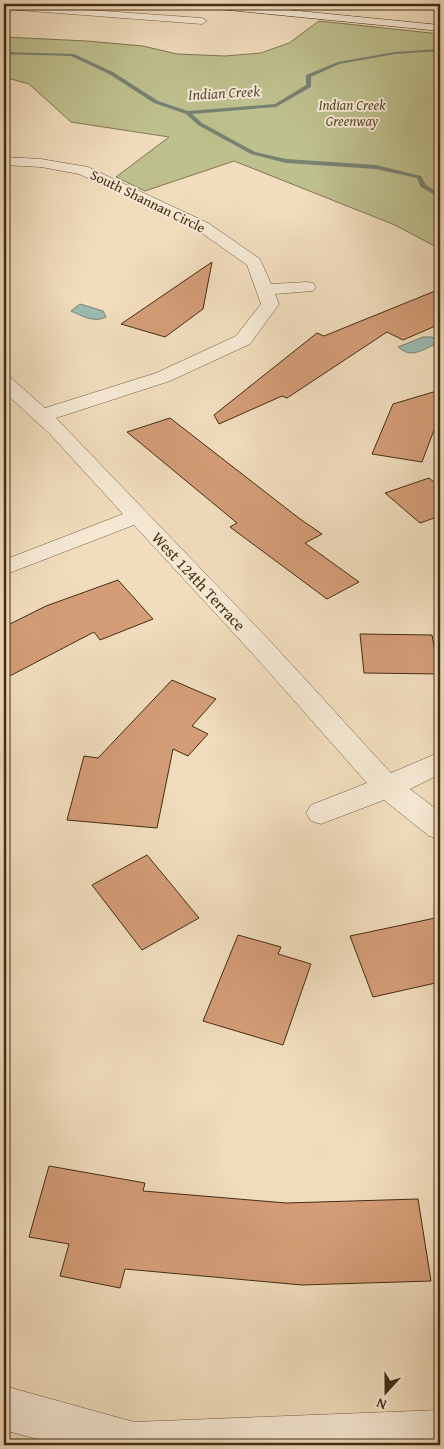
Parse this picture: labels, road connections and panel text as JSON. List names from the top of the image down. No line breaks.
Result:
{"streets":{"street":["South Shannan Circle","West 124th Terrace"]},"crossings":[["South Shannan Circle","West 124th Terrace"]],"water":["Indian Creek"],"parks":["Indian Creek Greenway"],"north":"bottom"}
